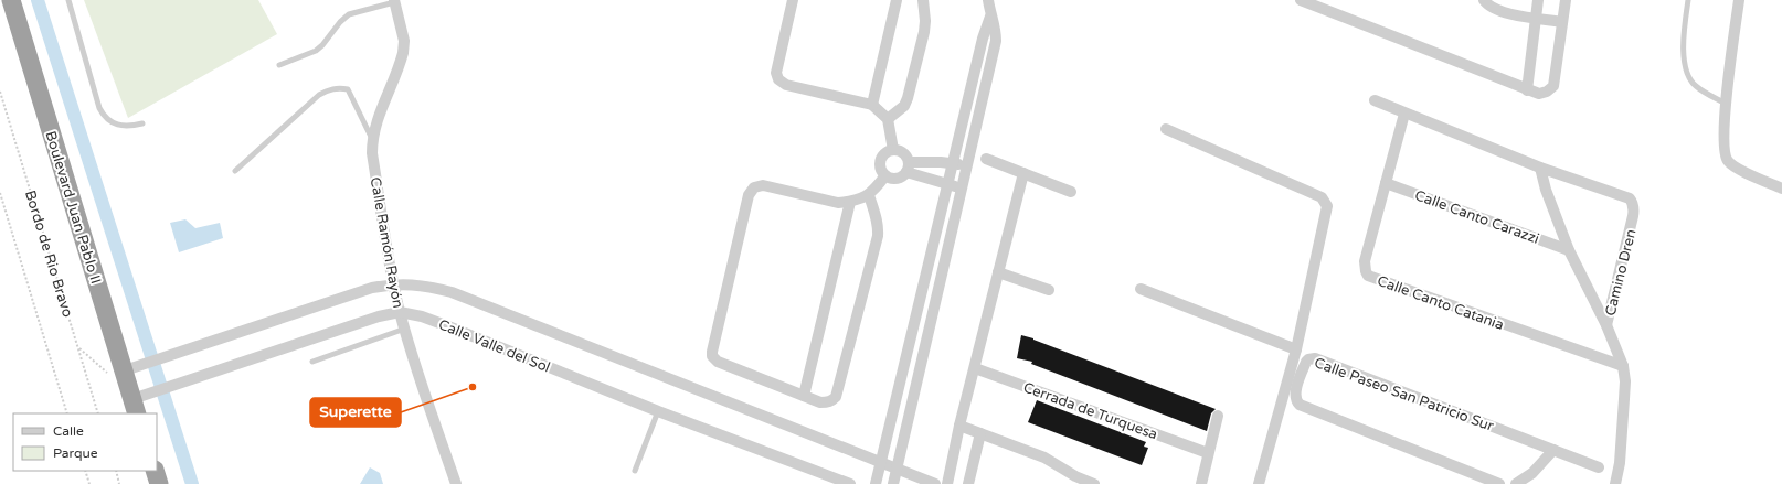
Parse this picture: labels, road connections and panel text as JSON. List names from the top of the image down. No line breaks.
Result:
{"streets":{"highway":["Boulevard Juan Pablo II"],"street":["Calle Canto Carazzi","Calle Ramón Rayón","Camino Dren","Calle Canto Catania","Calle Valle del Sol","Calle Paseo San Patricio Sur","Cerrada de Turquesa"],"path":["Bordo de Rio Bravo"]},"crossings":[["Boulevard Juan Pablo II","Calle Valle del Sol"],["Calle Canto Carazzi","Calle Canto Catania"],["Calle Ramón Rayón","Calle Valle del Sol"],["Camino Dren","Calle Canto Catania"]],"places":["Superette"],"legend":["Calle","Parque"]}
